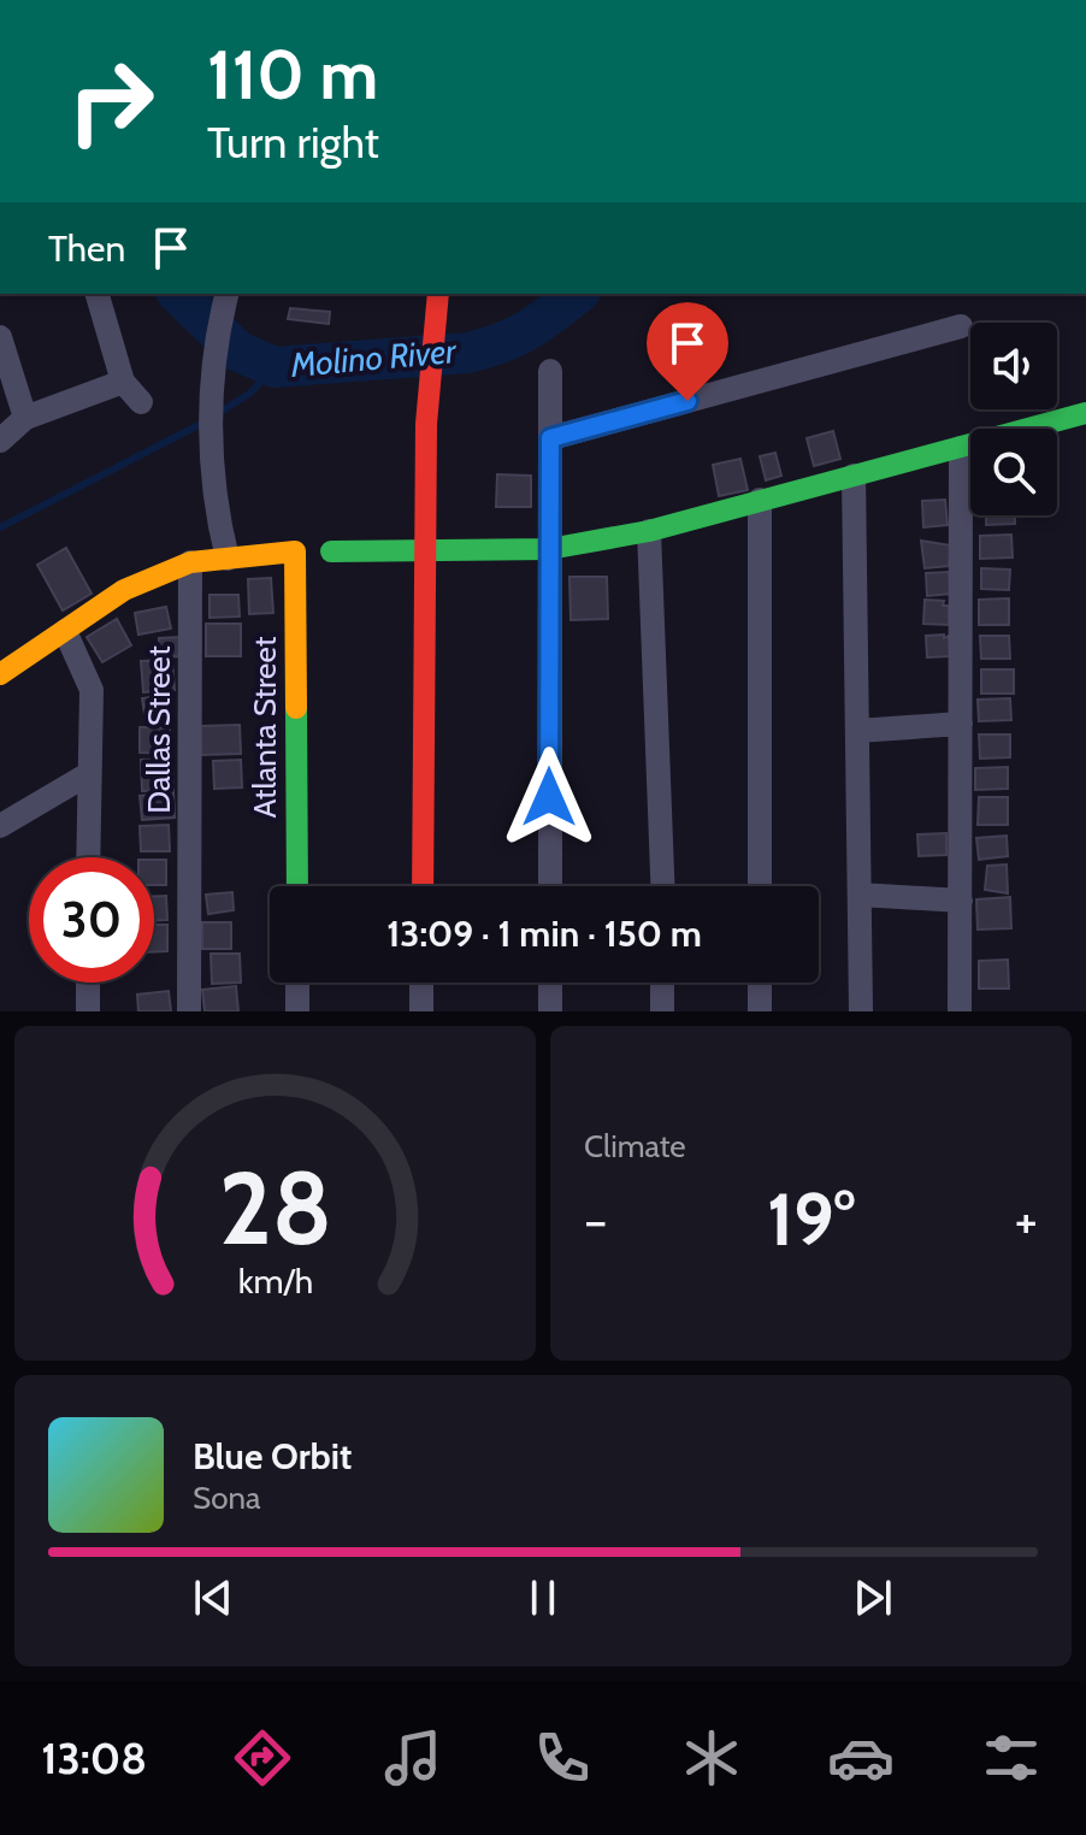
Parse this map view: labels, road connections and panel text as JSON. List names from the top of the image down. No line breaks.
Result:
{"streets":{"street":["Atlanta Street","Dallas Street"]},"water":["Molino River"],"page":{"turn":["110 m","Turn right"],"then":"Then","limit":"30","trip":"13:09 · 1 min · 150 m","tile":"Climate","heat":["−","19°","+"],"song":["Blue Orbit","Sona"],"tabs":"13:08","gauge":["28","km/h"]}}
